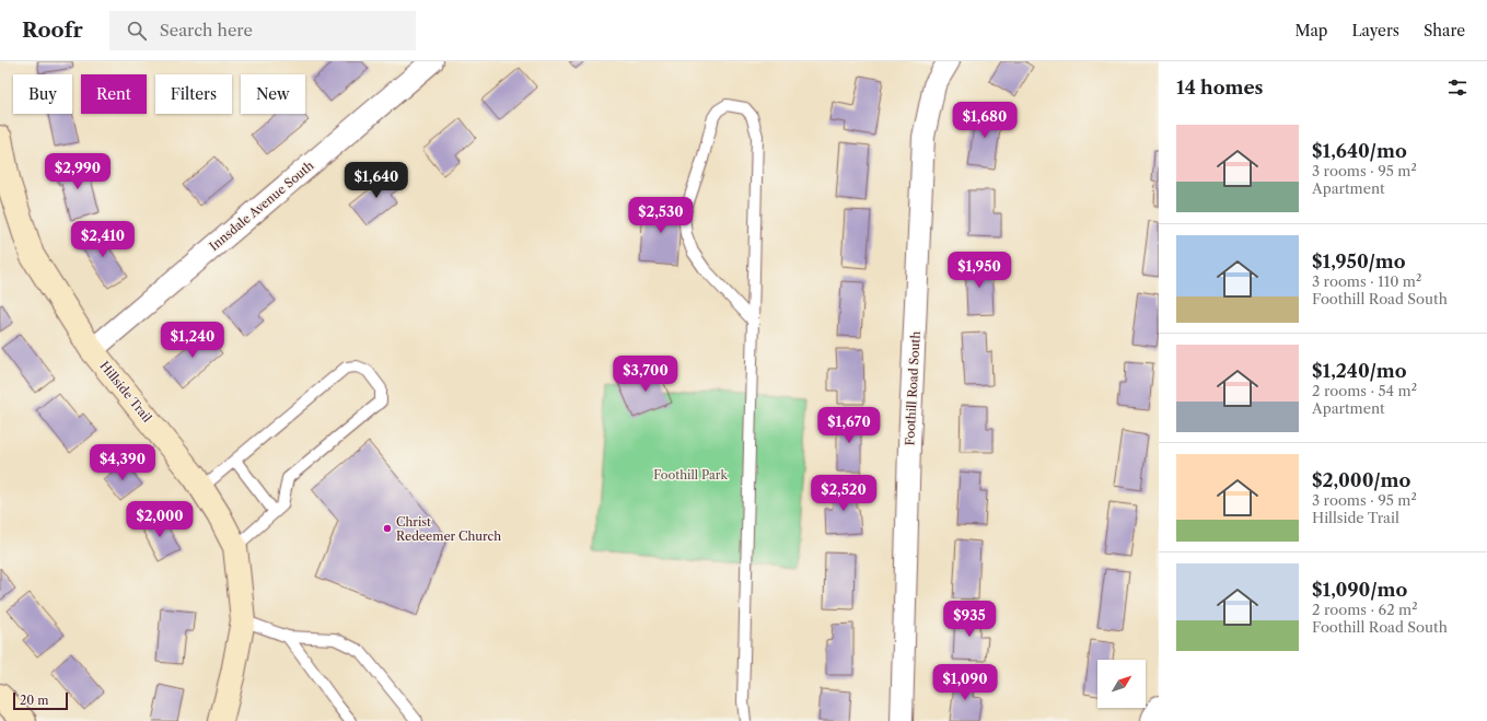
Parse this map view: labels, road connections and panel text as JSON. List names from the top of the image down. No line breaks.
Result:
{"streets":{"street":["Innsdale Avenue South","Foothill Road South","Hillside Trail"]},"crossings":[["Innsdale Avenue South","Hillside Trail"]],"parks":["Foothill Park"],"places":["Christ Redeemer Church"],"scale_bar":"20 m","north":"top right","page":{"header":"Roofr","search":"Search here","nav":["Map","Layers","Share"],"heading":"14 homes","chip":["Buy","Rent","Filters","New"],"price":["$1,680","$2,990","$1,640","$2,530","$2,410","$1,950","$1,240","$3,700","$1,670","$4,390","$2,520","$2,000","$935","$1,090"],"list":[{"name":"$1,640/mo","note":"3 rooms · 95 m² · Apartment"},{"name":"$1,950/mo","note":"3 rooms · 110 m² · Foothill Road South"},{"name":"$1,240/mo","note":"2 rooms · 54 m² · Apartment"},{"name":"$2,000/mo","note":"3 rooms · 95 m² · Hillside Trail"},{"name":"$1,090/mo","note":"2 rooms · 62 m² · Foothill Road South"}],"scale":"20 m"}}
